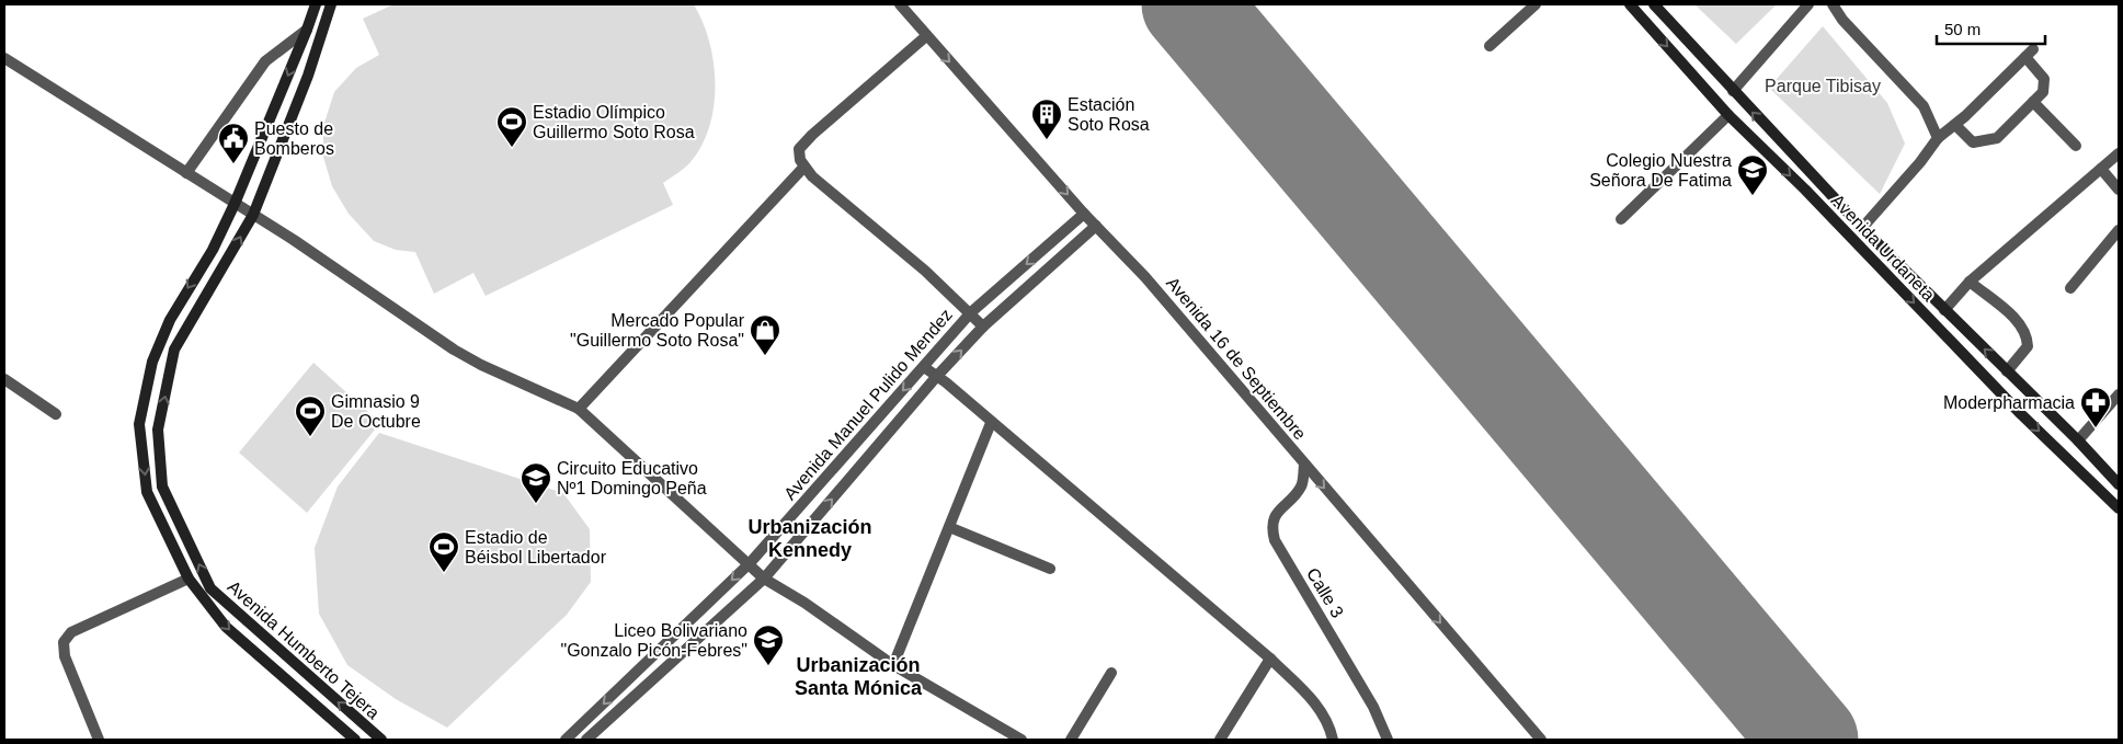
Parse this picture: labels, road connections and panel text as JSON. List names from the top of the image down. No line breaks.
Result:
{"streets":{"street":["Avenida Urdaneta","Avenida 16 de Septiembre","Avenida Manuel Pulido Mendez","Calle 3","Avenida Humberto Tejera"]},"crossings":[["Avenida 16 de Septiembre","Avenida Manuel Pulido Mendez"],["Avenida 16 de Septiembre","Calle 3"]],"one_way":["Avenida 16 de Septiembre"],"districts":["Urbanización Kennedy","Urbanización Santa Mónica"],"parks":["Parque Tibisay"],"places":{"building":["Estación Soto Rosa"],"sports":["Estadio Olímpico Guillermo Soto Rosa","Gimnasio 9 De Octubre","Estadio de Béisbol Libertador"],"public building":["Puesto de Bomberos"],"school or university":["Colegio Nuestra Señora De Fatima","Circuito Educativo Nº1 Domingo Peña","Liceo Bolivariano \"Gonzalo Picón-Febres\""],"shop":["Mercado Popular \"Guillermo Soto Rosa\""],"pharmacy":["Moderpharmacia"]},"scale_bar":"50 m"}
